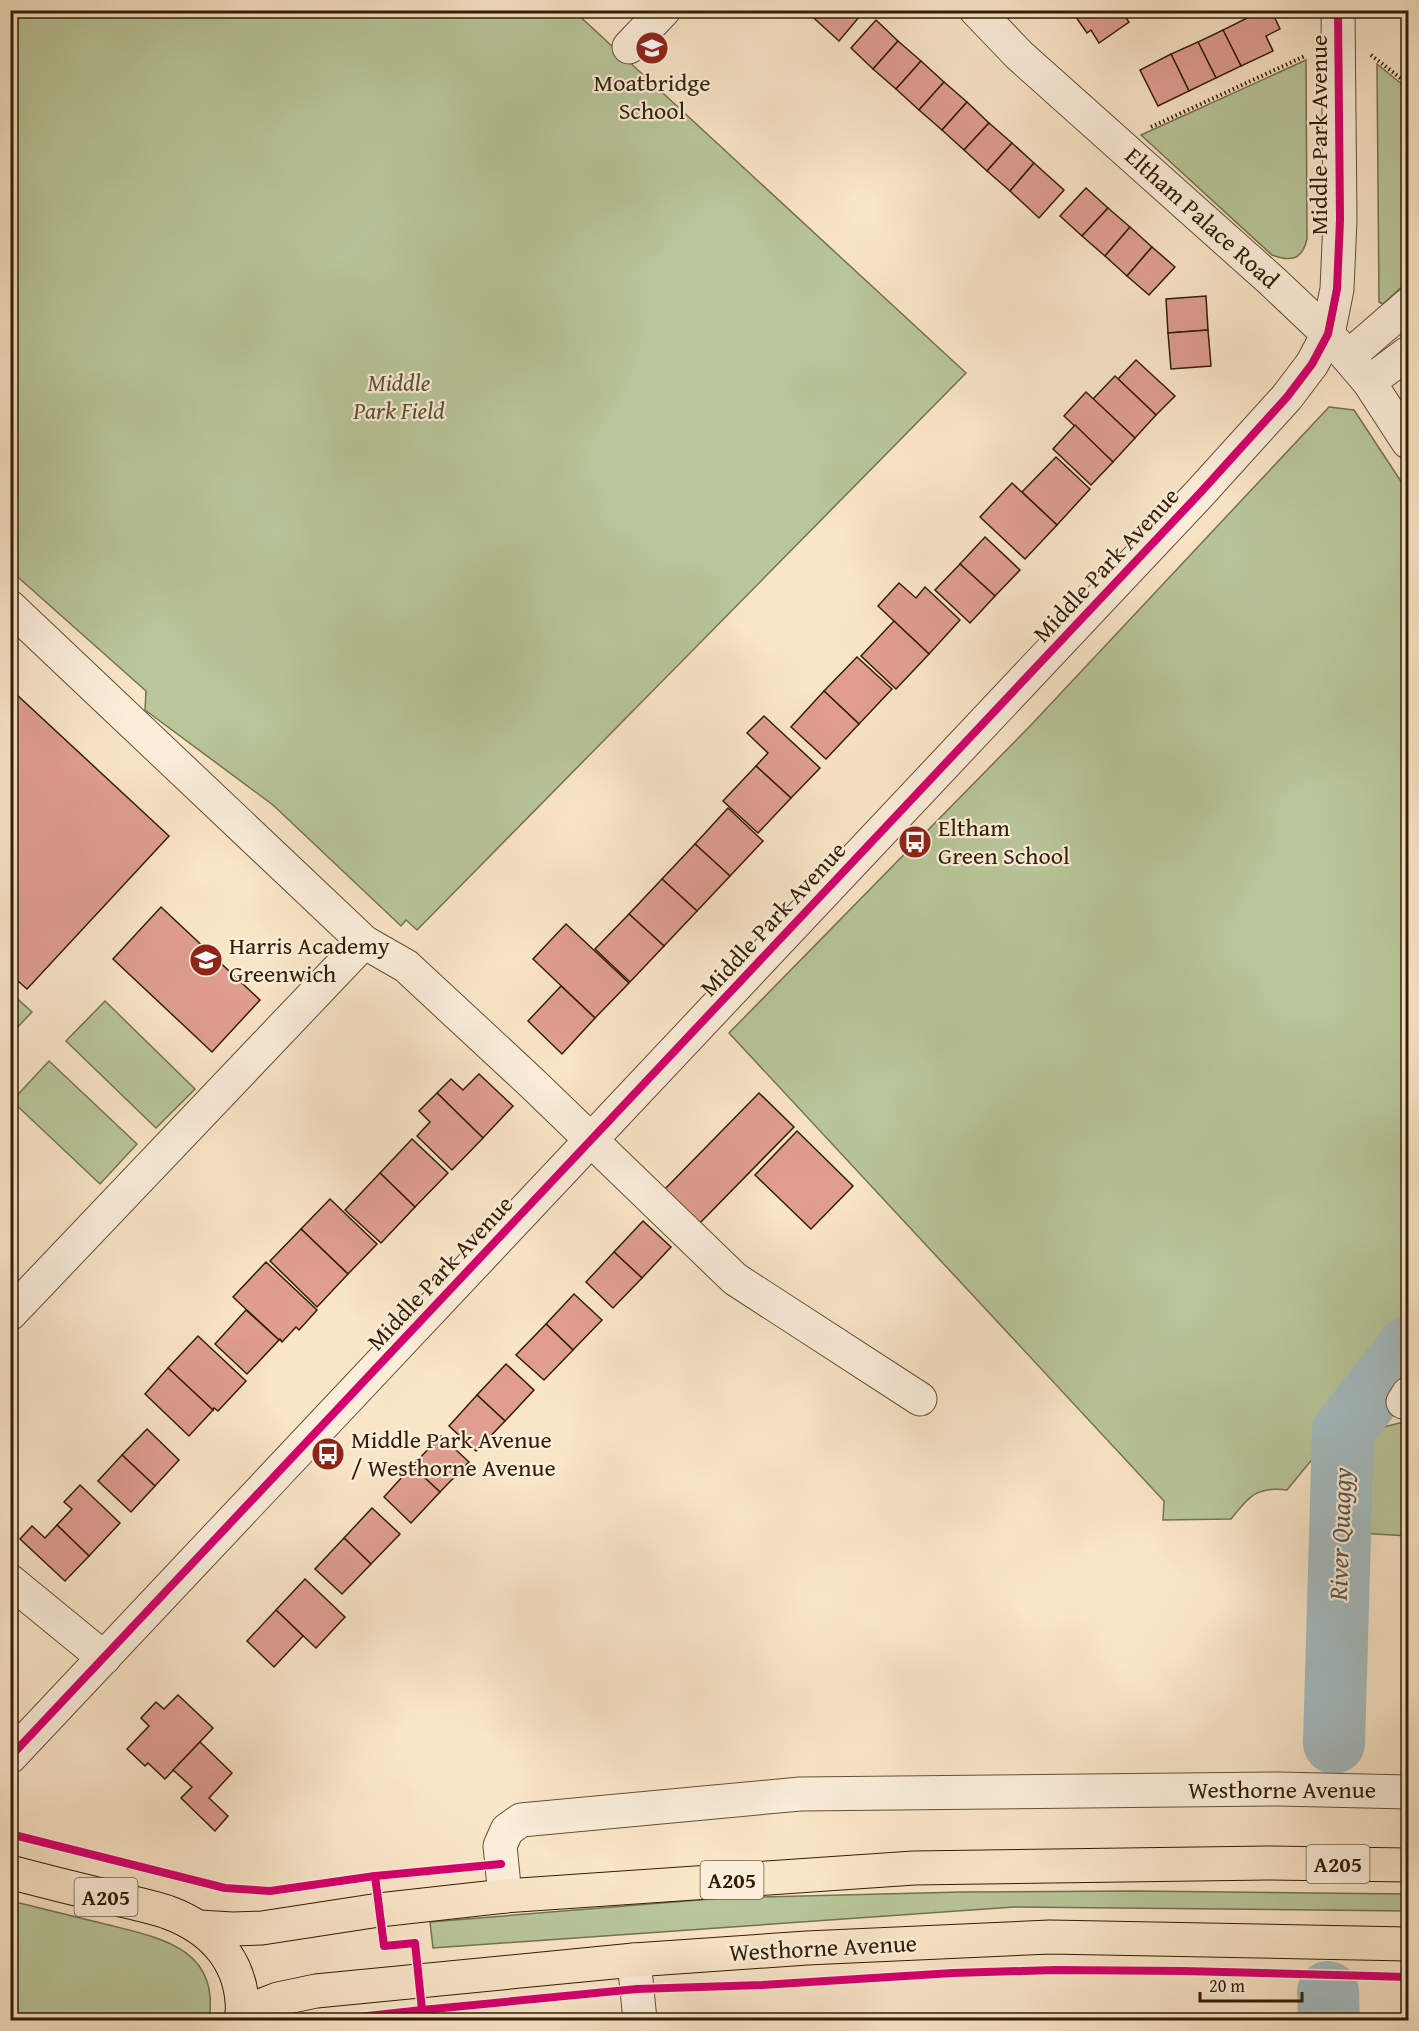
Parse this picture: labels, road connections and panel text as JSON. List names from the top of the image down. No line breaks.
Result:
{"streets":{"highway":["Westhorne Avenue","A205"],"street":["Middle Park Avenue","Eltham Palace Road"]},"crossings":[["Middle Park Avenue","Eltham Palace Road"],["Westhorne Avenue","A205"]],"water":["River Quaggy"],"parks":["Middle Park Field"],"places":{"school or university":["Moatbridge School","Harris Academy Greenwich"],"bus stop":["Eltham Green School","Middle Park Avenue / Westhorne Avenue"]},"scale_bar":"20 m"}
